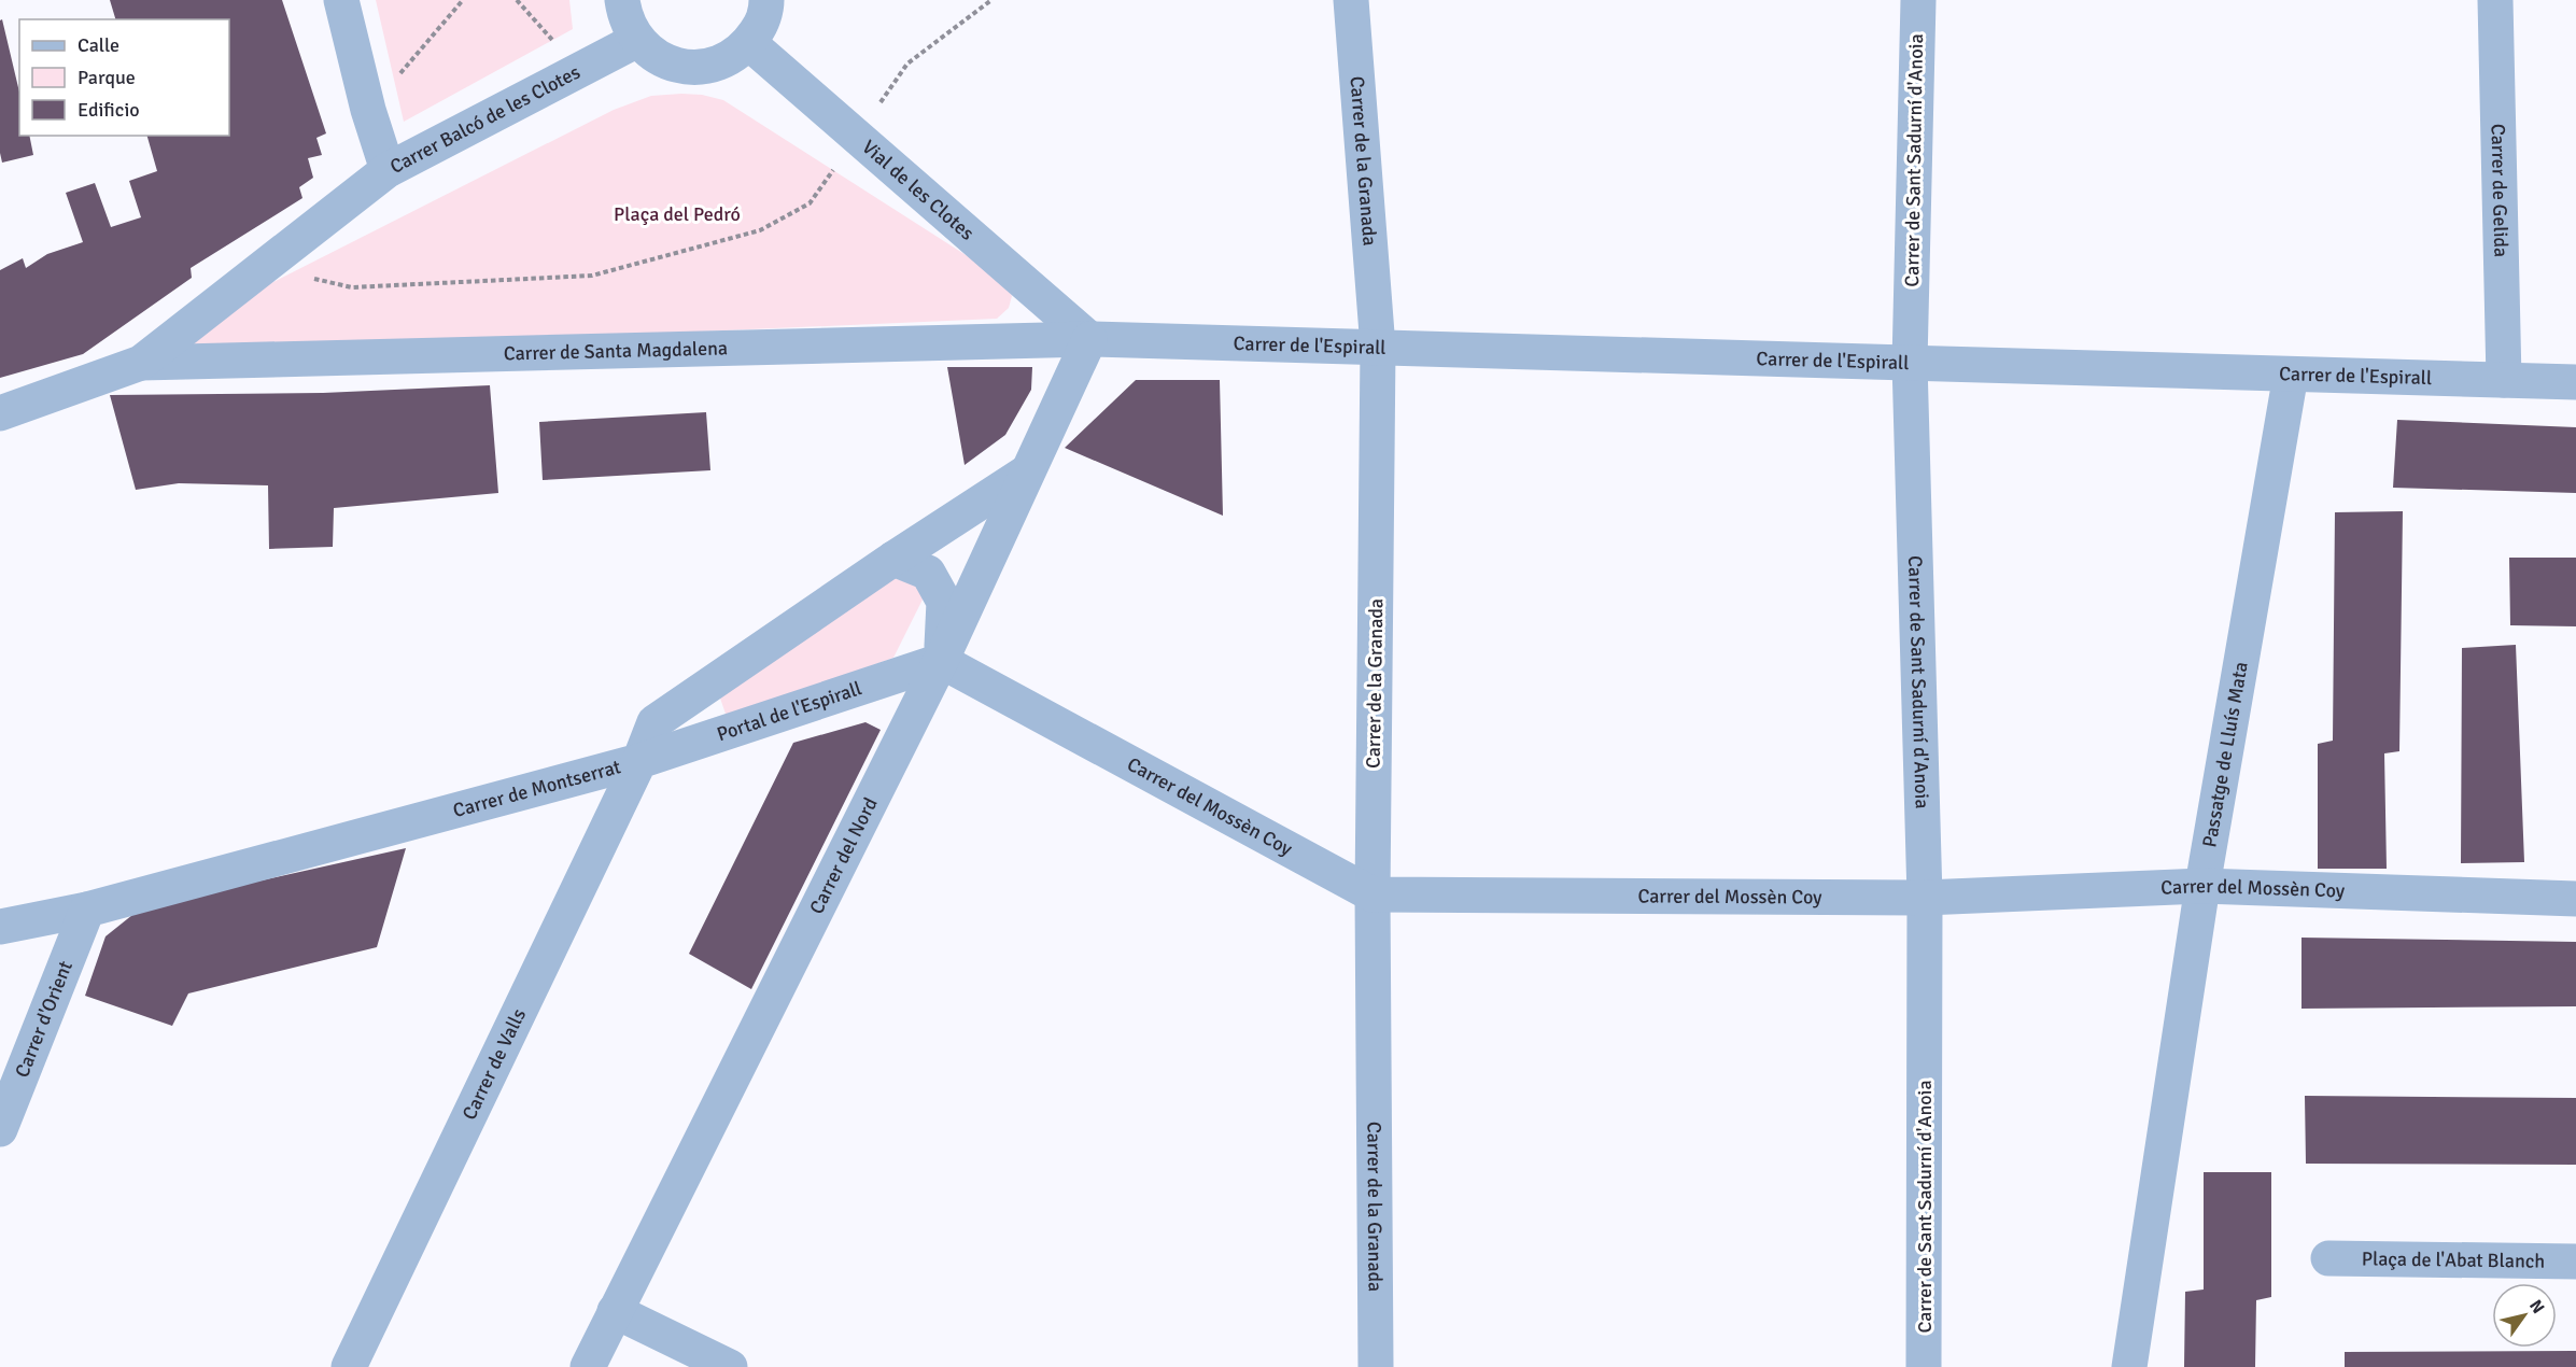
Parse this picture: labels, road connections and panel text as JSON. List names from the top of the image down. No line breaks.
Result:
{"streets":{"street":["Carrer Balcó de les Clotes","Carrer de la Granada","Carrer de Sant Sadurní d'Anoia","Vial de les Clotes","Carrer de Gelida","Carrer de l'Espirall","Carrer de Santa Magdalena","Portal de l'Espirall","Passatge de Lluís Mata","Carrer de Montserrat","Carrer del Mossèn Coy","Carrer del Nord","Carrer d'Orient","Carrer de Valls","Plaça de l'Abat Blanch"]},"crossings":[["Carrer Balcó de les Clotes","Carrer de Santa Magdalena"],["Carrer de la Granada","Carrer de l'Espirall"],["Carrer de la Granada","Carrer del Mossèn Coy"],["Carrer de Sant Sadurní d'Anoia","Carrer de l'Espirall"],["Carrer de Sant Sadurní d'Anoia","Carrer del Mossèn Coy"],["Vial de les Clotes","Carrer de l'Espirall"],["Vial de les Clotes","Carrer de Santa Magdalena"],["Vial de les Clotes","Carrer del Nord"],["Carrer de Gelida","Carrer de l'Espirall"],["Carrer de l'Espirall","Carrer de Santa Magdalena"],["Carrer de l'Espirall","Passatge de Lluís Mata"],["Carrer de l'Espirall","Carrer del Nord"],["Carrer de Santa Magdalena","Carrer del Nord"],["Portal de l'Espirall","Carrer de Montserrat"],["Portal de l'Espirall","Carrer del Mossèn Coy"],["Portal de l'Espirall","Carrer del Nord"],["Portal de l'Espirall","Carrer de Valls"],["Passatge de Lluís Mata","Carrer del Mossèn Coy"],["Carrer de Montserrat","Carrer del Nord"],["Carrer de Montserrat","Carrer d'Orient"],["Carrer de Montserrat","Carrer de Valls"],["Carrer del Mossèn Coy","Carrer del Nord"]],"parks":["Plaça del Pedró"],"legend":["Calle","Parque","Edificio"],"north":"top right"}
